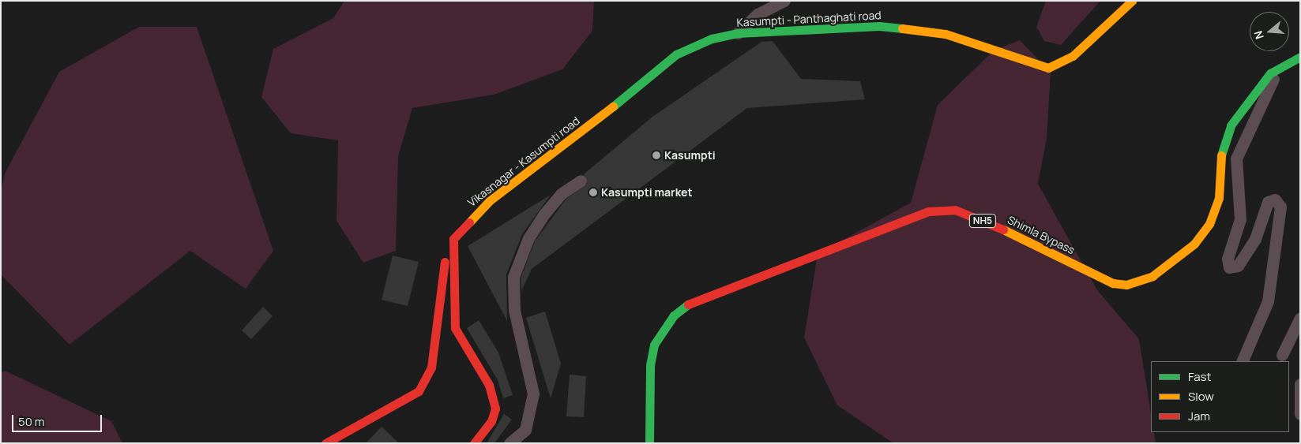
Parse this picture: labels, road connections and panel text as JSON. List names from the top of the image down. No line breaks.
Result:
{"streets":{"main road":["Kasumpti - Panthaghati road","Vikasnagar - Kasumpti road","NH5","Shimla Bypass"]},"crossings":[["Kasumpti - Panthaghati road","Vikasnagar - Kasumpti road"]],"places":["Kasumpti","Kasumpti market"],"legend":["Fast","Slow","Jam"],"scale_bar":"50 m","north":"left"}
